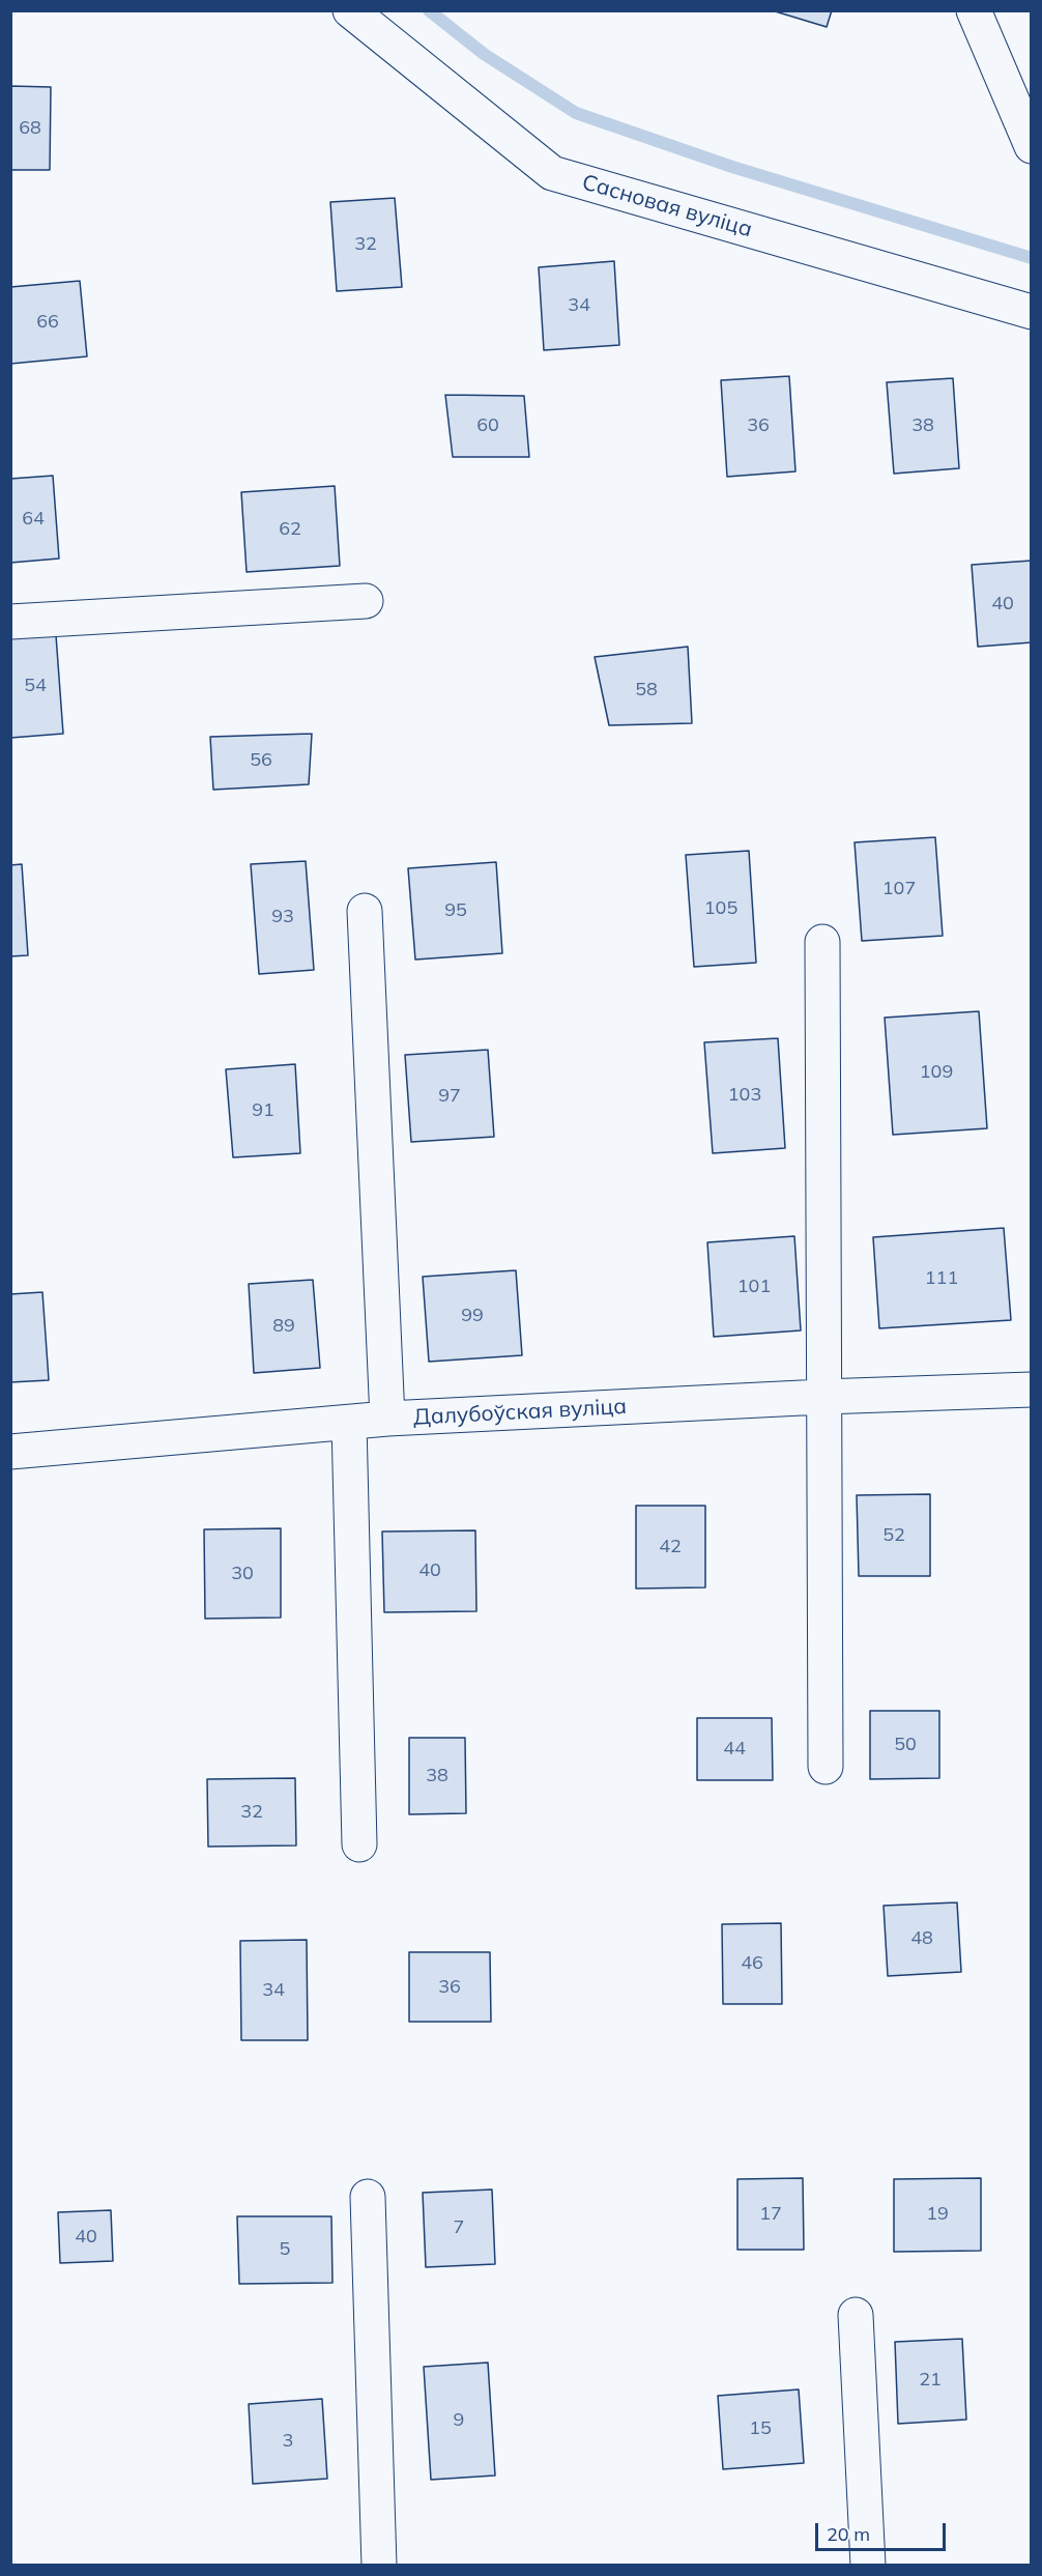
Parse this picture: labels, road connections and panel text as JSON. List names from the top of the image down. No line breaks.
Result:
{"streets":{"street":["Сасновая вуліца","Далубоўская вуліца"]},"house_numbers":["68","32","34","66","60","36","38","64","62","40","54","58","56","107","105","95","93","109","103","97","91","111","101","99","89","52","42","40","30","50","44","38","32","48","46","36","34","17","19","7","40","5","21","9","15","3"],"scale_bar":"20 m"}
